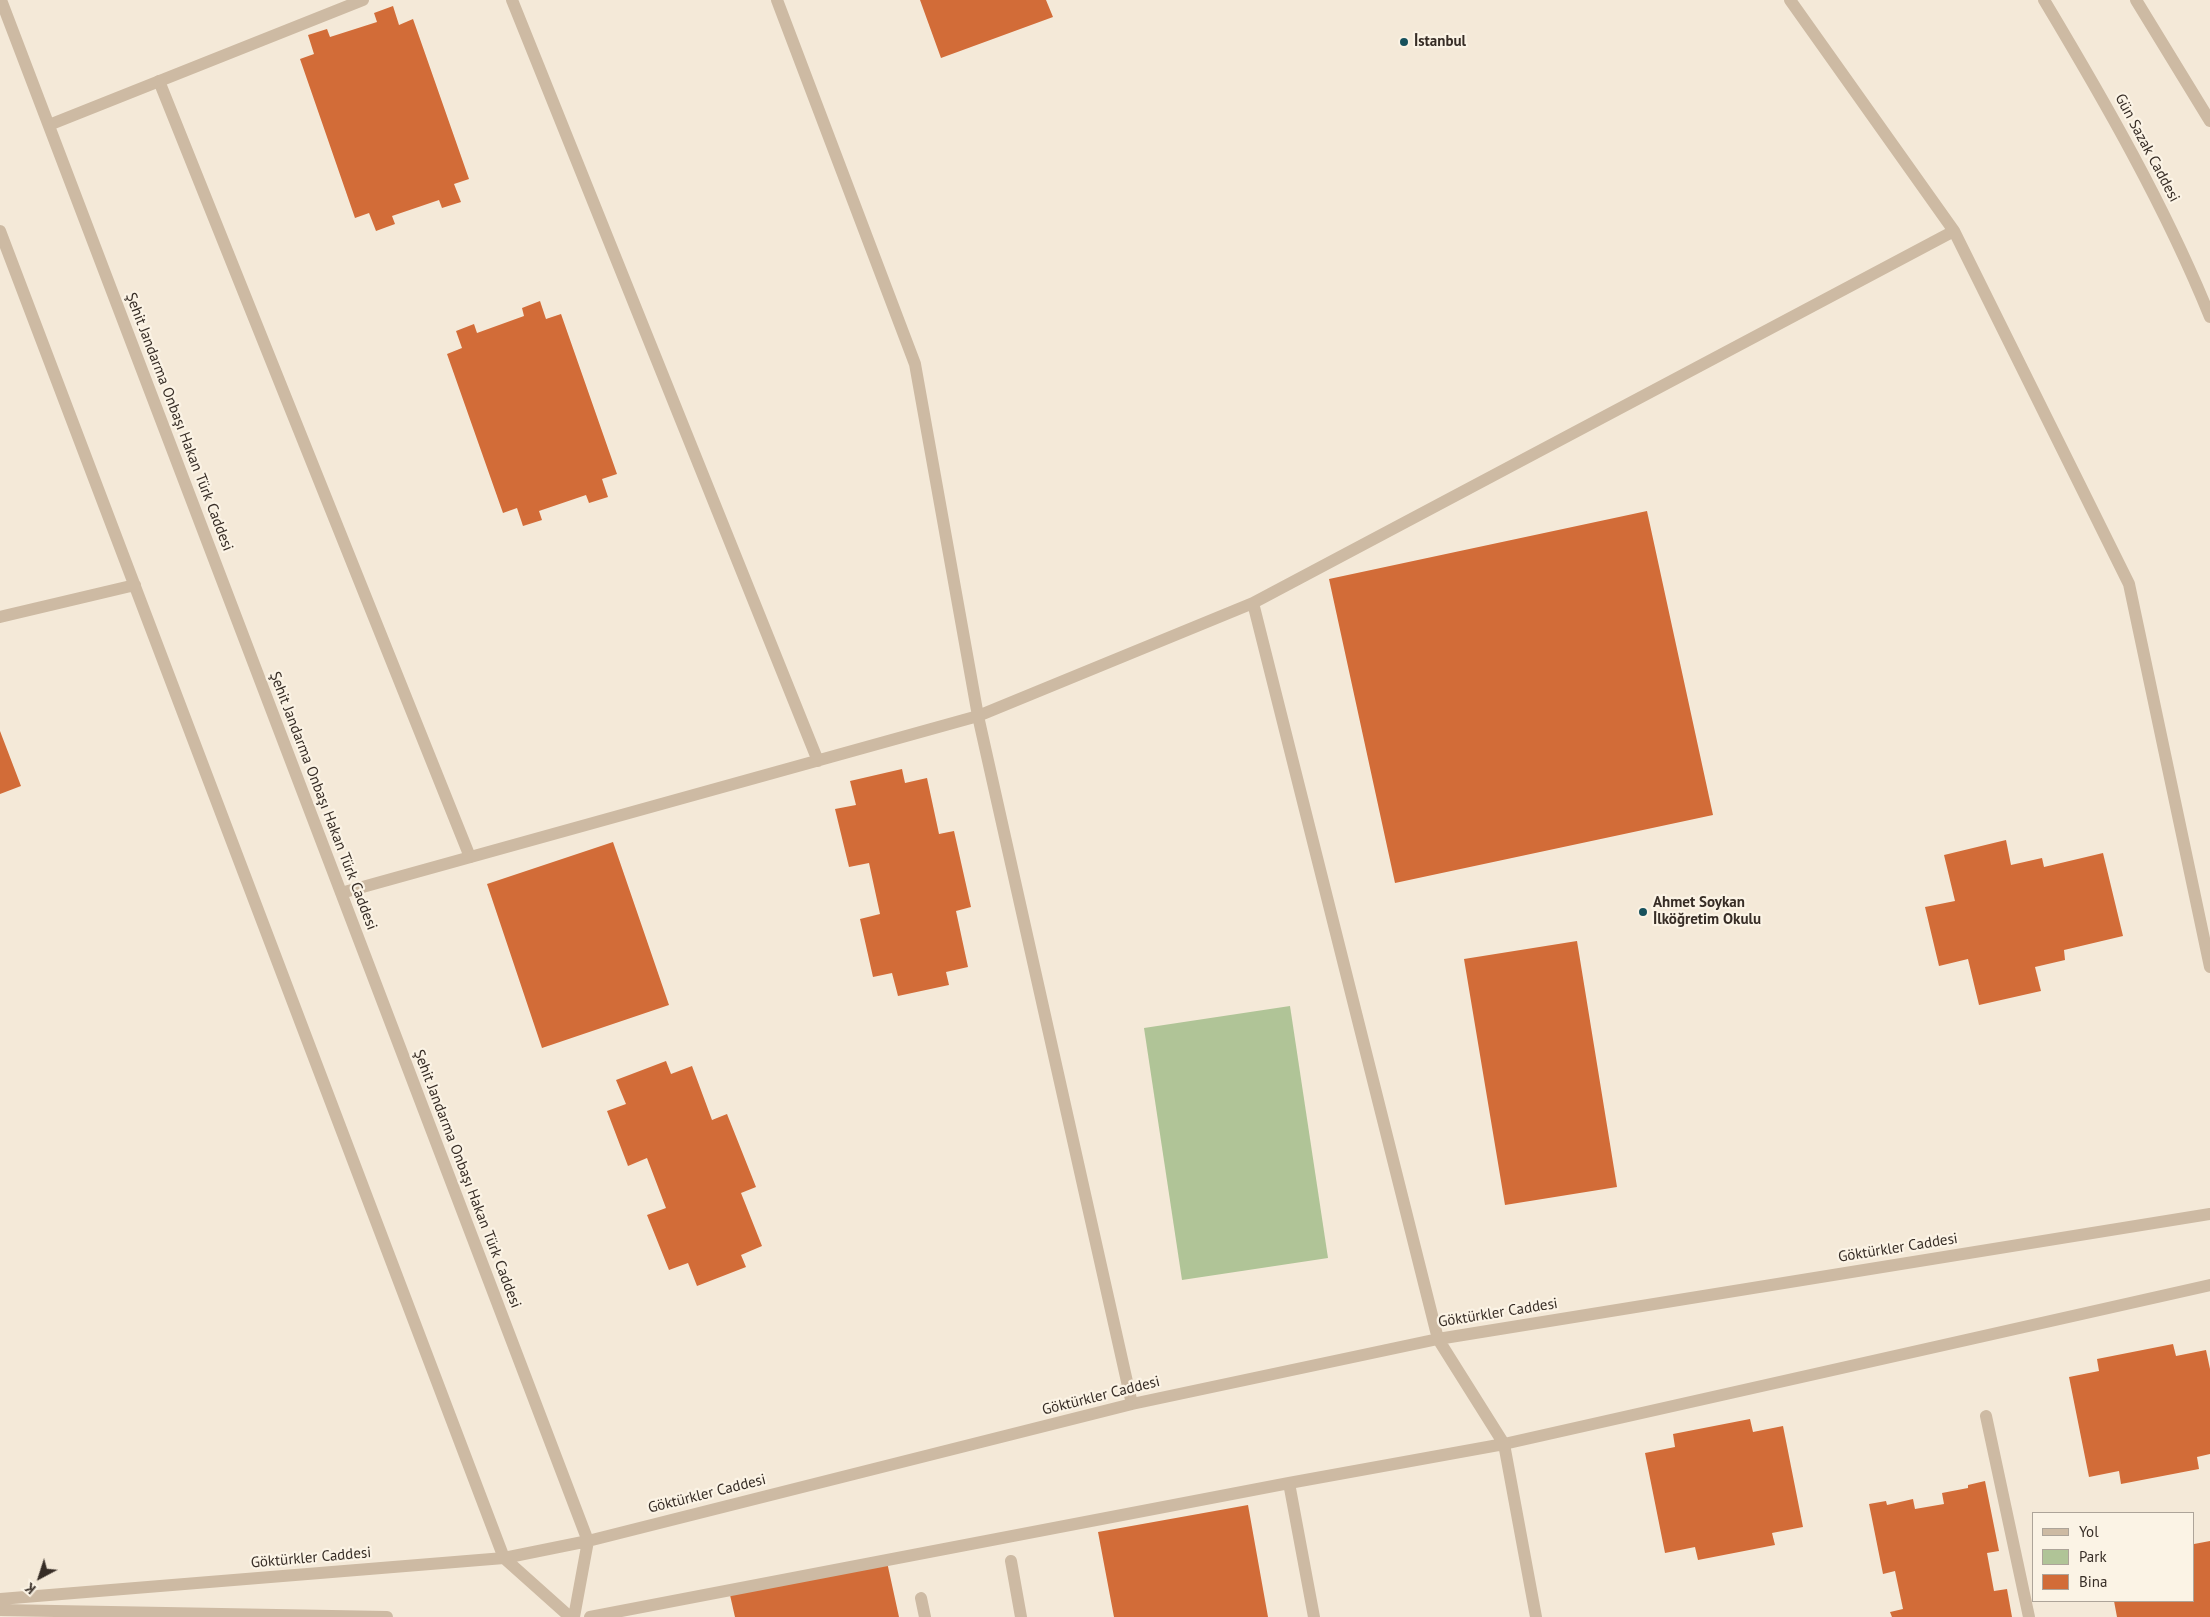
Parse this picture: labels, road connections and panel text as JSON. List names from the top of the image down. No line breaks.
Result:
{"streets":{"street":["Gün Sazak Caddesi","Şehit Jandarma Onbaşı Hakan Türk Caddesi","Göktürkler Caddesi"]},"crossings":[["Şehit Jandarma Onbaşı Hakan Türk Caddesi","Göktürkler Caddesi"]],"places":["İstanbul","Ahmet Soykan İlköğretim Okulu"],"legend":["Yol","Park","Bina"],"north":"bottom left"}
